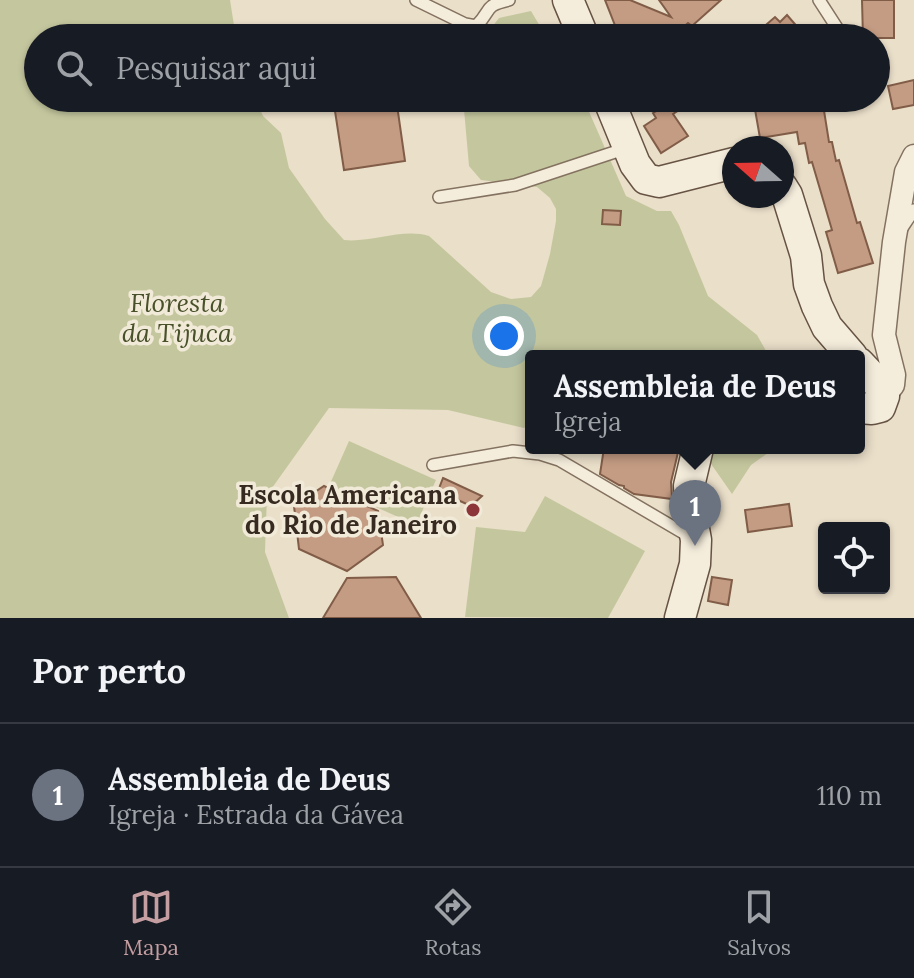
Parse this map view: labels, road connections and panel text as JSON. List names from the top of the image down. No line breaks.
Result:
{"parks":["Floresta da Tijuca"],"places":["Escola Americana do Rio de Janeiro"],"north":"left","page":{"search":"Pesquisar aqui","popup":["Assembleia de Deus","Igreja"],"pins":"1","heading":"Por perto","list":[{"mark":"1","name":"Assembleia de Deus","note":"Igreja · Estrada da Gávea","value":"110 m"}],"nav":["Mapa","Rotas","Salvos"]}}
